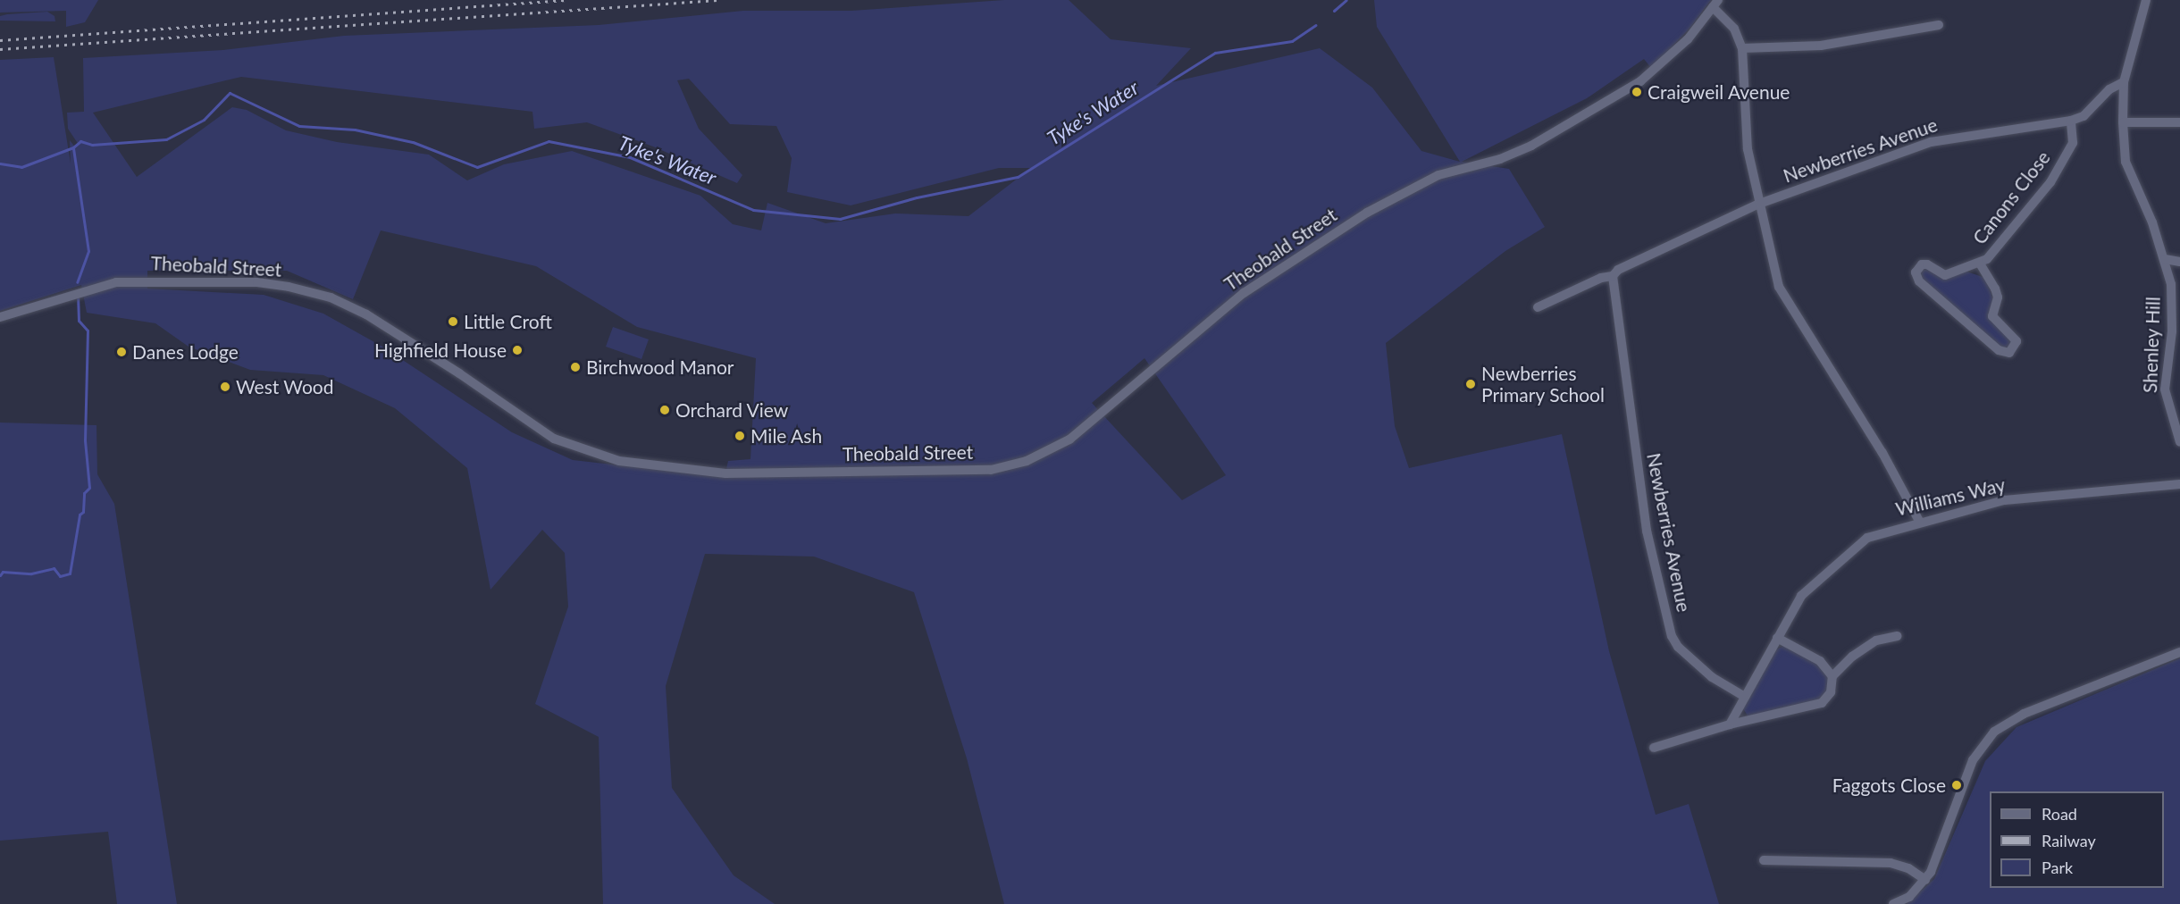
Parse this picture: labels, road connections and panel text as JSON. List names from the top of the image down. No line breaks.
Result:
{"streets":{"street":["Newberries Avenue","Canons Close","Theobald Street","Shenley Hill","Williams Way"]},"crossings":[["Newberries Avenue","Canons Close"],["Newberries Avenue","Shenley Hill"],["Newberries Avenue","Williams Way"]],"water":["Tyke's Water"],"places":["Craigweil Avenue","Little Croft","Highfield House","Danes Lodge","Birchwood Manor","Newberries Primary School","West Wood","Orchard View","Mile Ash","Faggots Close"],"legend":["Road","Railway","Park"]}
